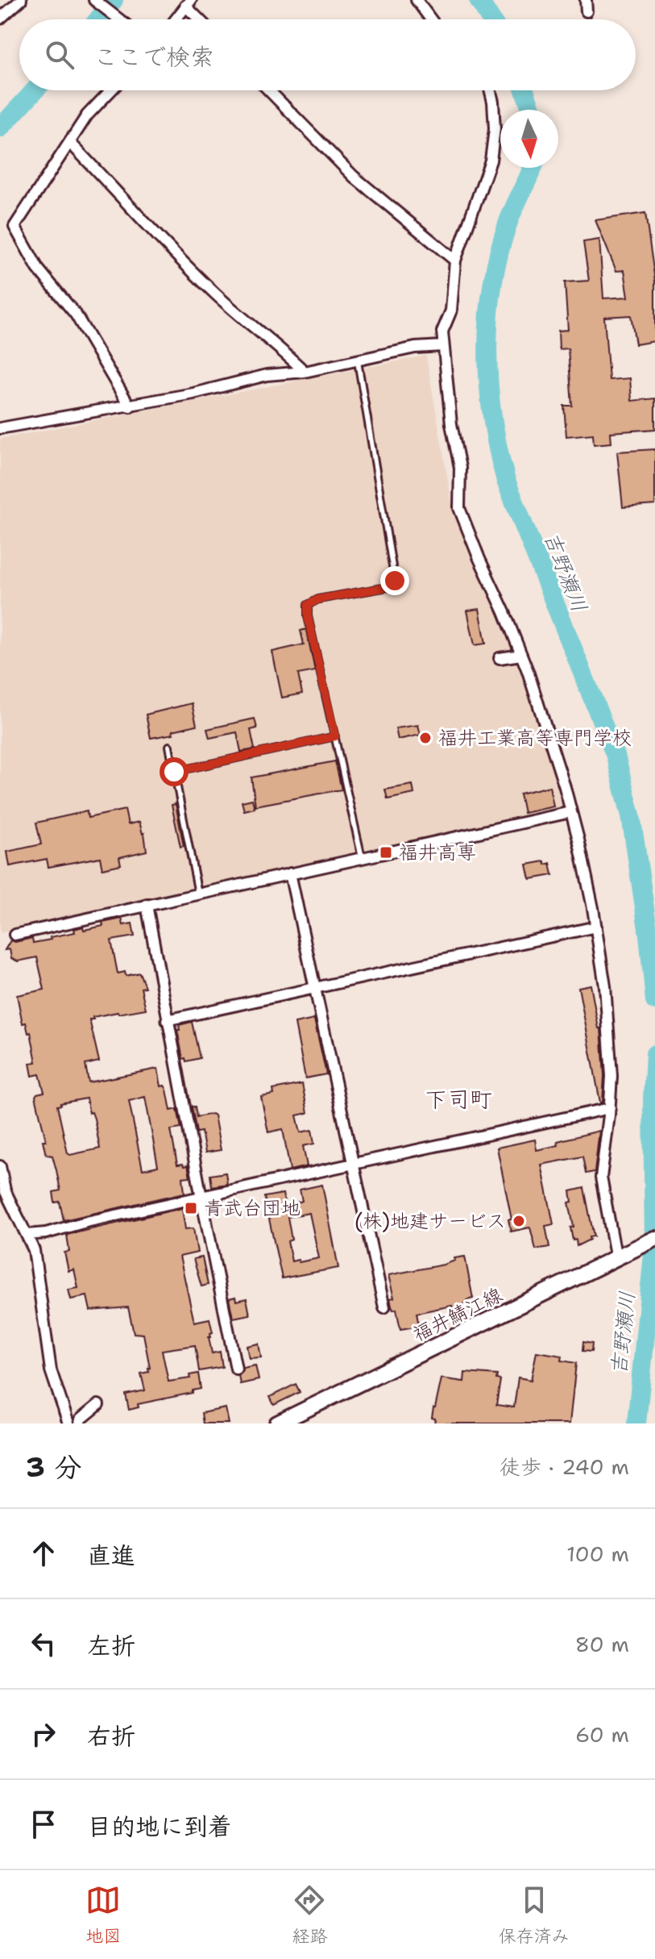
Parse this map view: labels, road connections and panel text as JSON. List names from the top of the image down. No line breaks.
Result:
{"streets":{"main road":["福井鯖江線"]},"districts":["下司町"],"water":["吉野瀬川"],"places":{"other":["福井工業高等専門学校","(株)地建サービス"],"transit":["福井高専","青武台団地"]},"north":"bottom","page":{"search":"ここで検索","heading":["3 分","徒歩 · 240 m"],"list":[["直進","100 m"],["左折","80 m"],["右折","60 m"],"目的地に到着"],"nav":["地図","経路","保存済み"]}}
